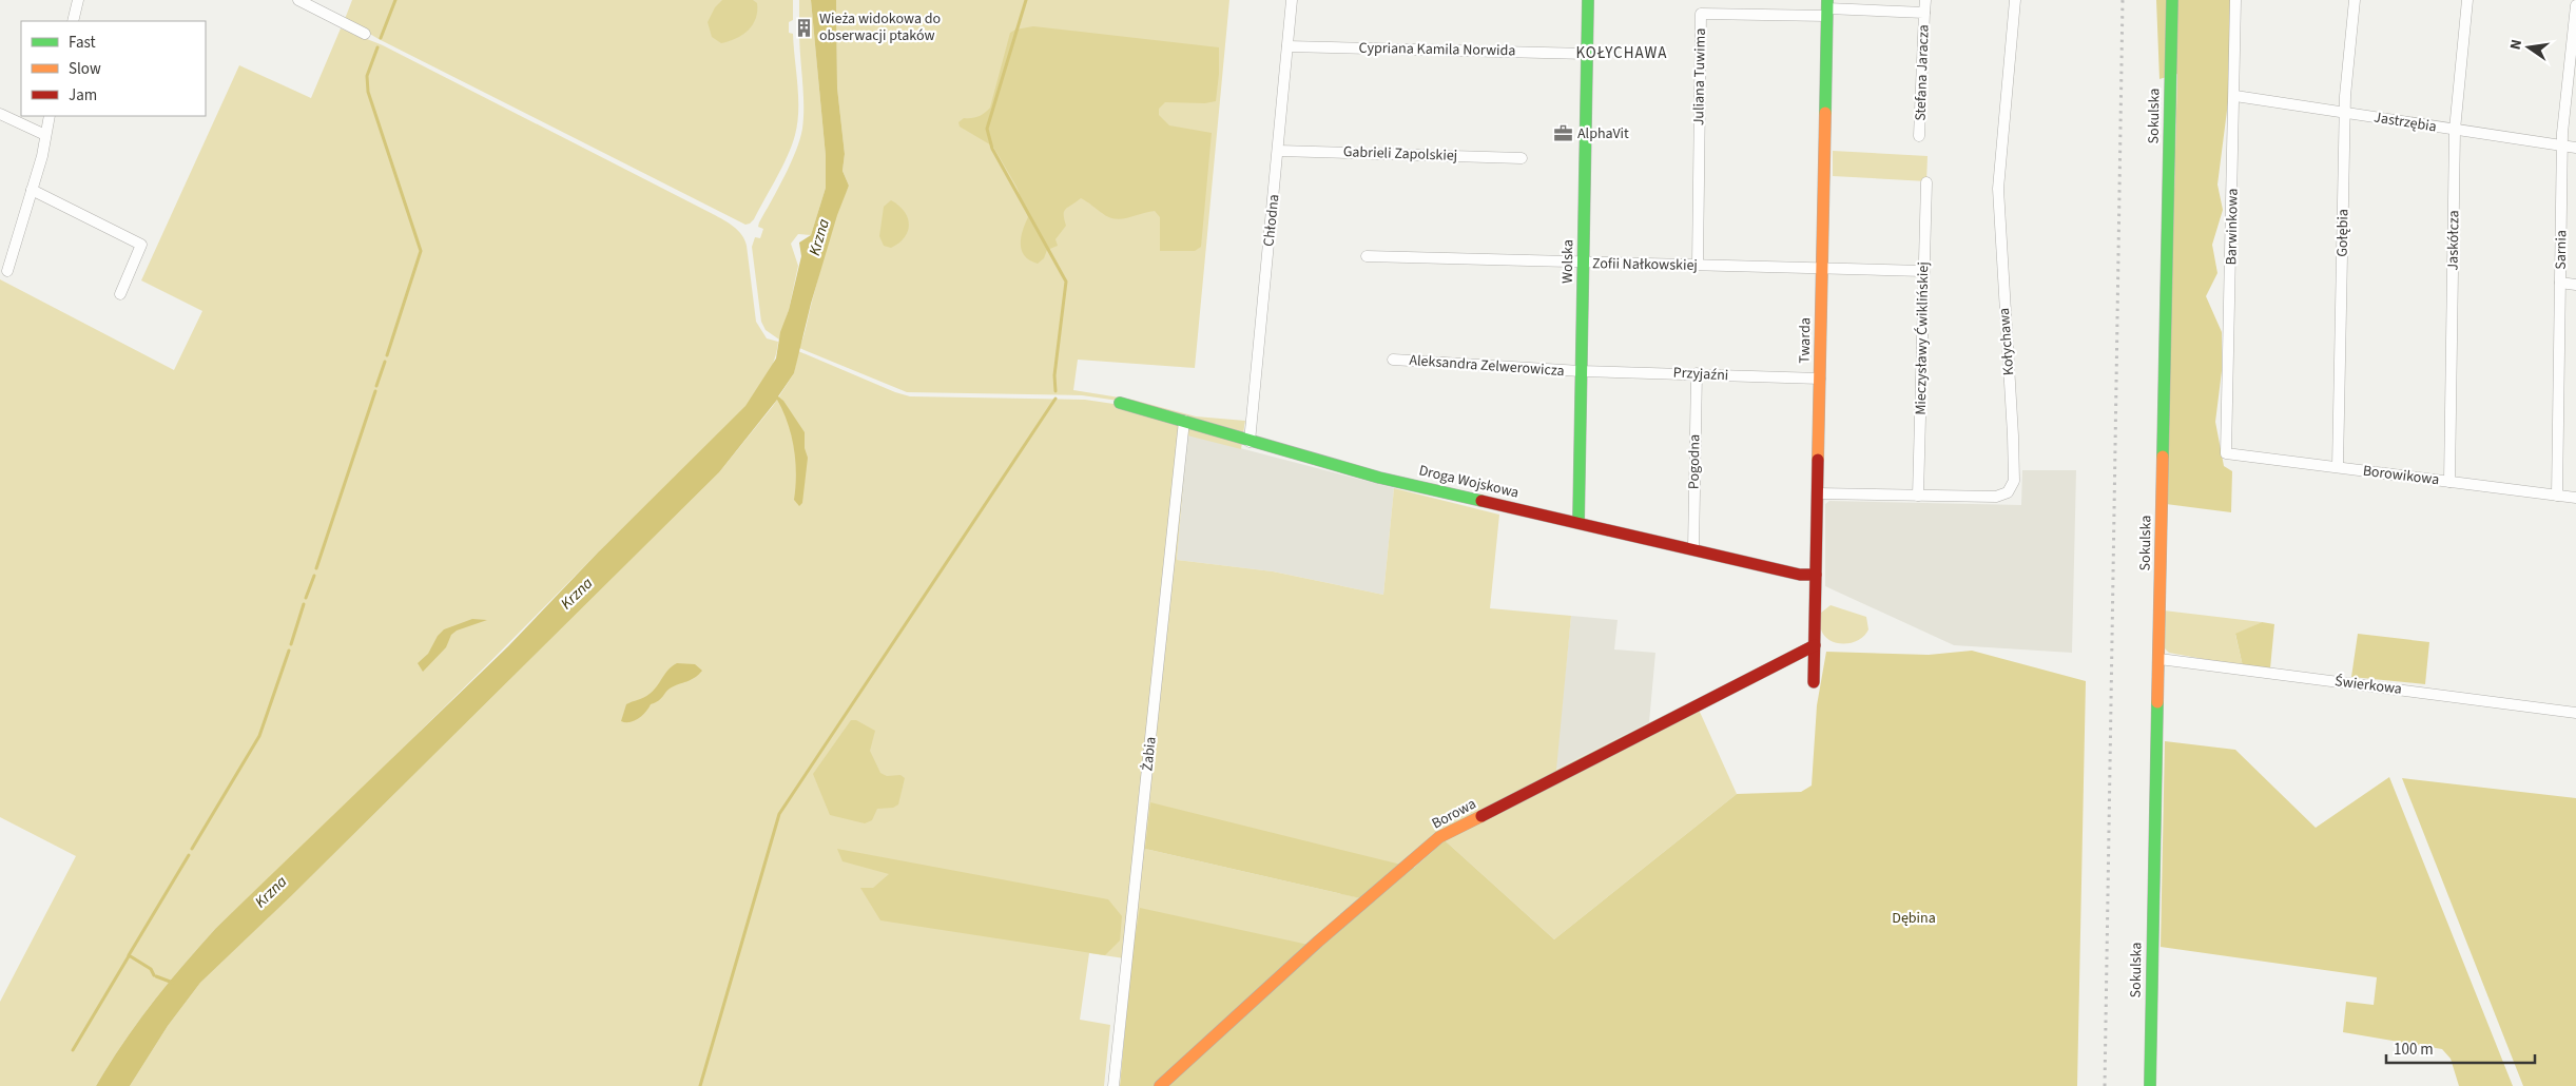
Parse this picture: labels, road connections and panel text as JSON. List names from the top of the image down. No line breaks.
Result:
{"streets":{"street":["Cypriana Kamila Norwida","Stefana Jaracza","Juliana Tuwima","Sokulska","Jastrzębia","Gabrieli Zapolskiej","Chłodna","Barwinkowa","Gołębia","Jaskółcza","Sarnia","Wolska","Zofii Nałkowskiej","Mieczysławy Ćwiklińskiej","Twarda","Kołychawa","Aleksandra Zelwerowicza","Przyjaźni","Pogodna","Borowikowa","Droga Wojskowa","Świerkowa","Żabia","Borowa"]},"crossings":[["Cypriana Kamila Norwida","Chłodna"],["Cypriana Kamila Norwida","Wolska"],["Stefana Jaracza","Juliana Tuwima"],["Stefana Jaracza","Twarda"],["Juliana Tuwima","Zofii Nałkowskiej"],["Juliana Tuwima","Twarda"],["Sokulska","Świerkowa"],["Jastrzębia","Barwinkowa"],["Jastrzębia","Gołębia"],["Jastrzębia","Jaskółcza"],["Jastrzębia","Sarnia"],["Gabrieli Zapolskiej","Chłodna"],["Chłodna","Droga Wojskowa"],["Barwinkowa","Borowikowa"],["Gołębia","Borowikowa"],["Jaskółcza","Borowikowa"],["Sarnia","Borowikowa"],["Wolska","Zofii Nałkowskiej"],["Wolska","Aleksandra Zelwerowicza"],["Wolska","Przyjaźni"],["Wolska","Droga Wojskowa"],["Zofii Nałkowskiej","Mieczysławy Ćwiklińskiej"],["Zofii Nałkowskiej","Twarda"],["Mieczysławy Ćwiklińskiej","Kołychawa"],["Twarda","Kołychawa"],["Twarda","Przyjaźni"],["Twarda","Droga Wojskowa"],["Twarda","Borowa"],["Aleksandra Zelwerowicza","Przyjaźni"],["Przyjaźni","Pogodna"],["Pogodna","Droga Wojskowa"],["Droga Wojskowa","Żabia"]],"districts":["KOŁYCHAWA"],"water":["Krzna"],"parks":["Dębina"],"places":{"building":["Wieża widokowa do obserwacji ptaków"],"office":["AlphaVit"]},"legend":["Fast","Slow","Jam"],"scale_bar":"100 m","north":"left"}
